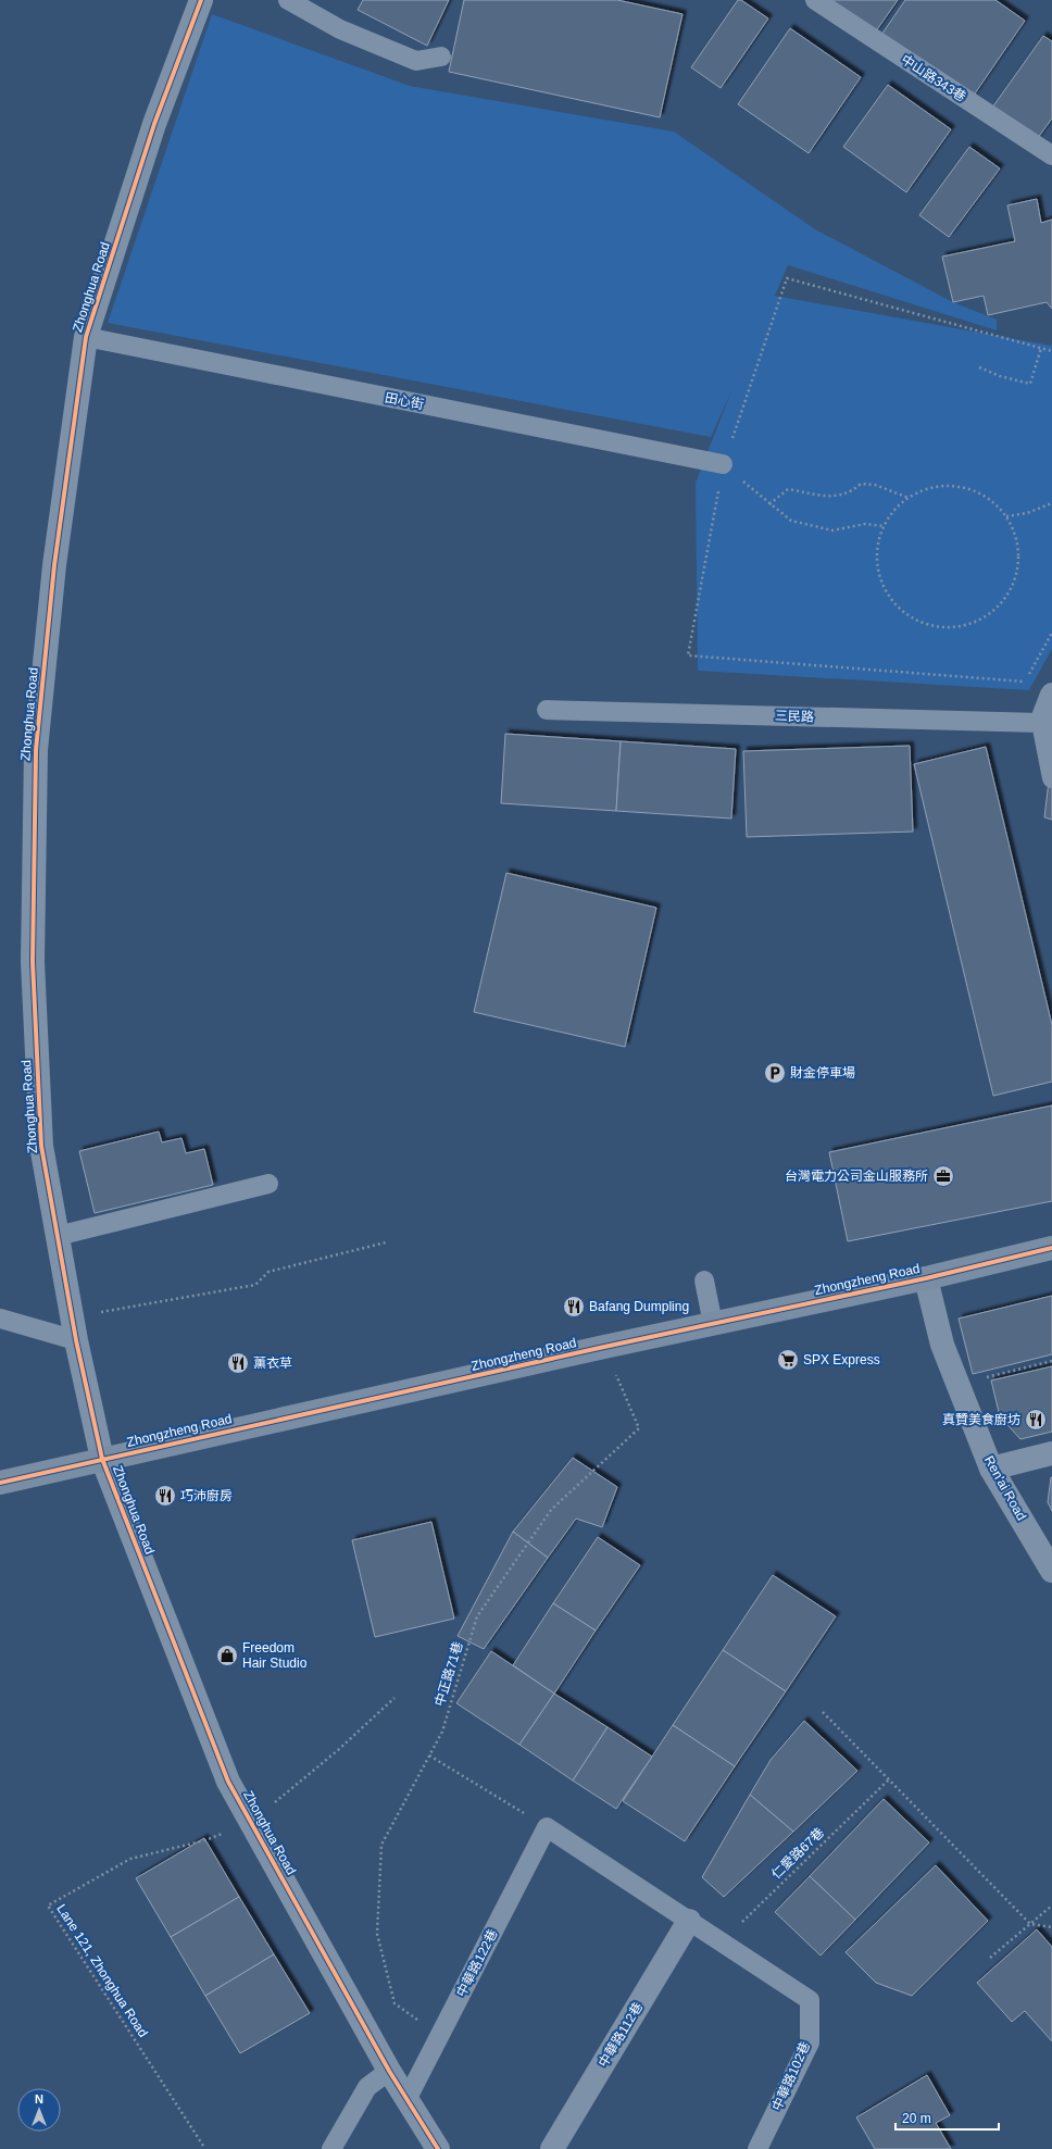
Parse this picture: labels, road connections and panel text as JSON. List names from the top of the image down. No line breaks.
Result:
{"streets":{"street":["Zhonghua Road","Zhongzheng Road","Ren'ai Road","中華路112巷"],"lane":["中山路343巷","田心街","三民路","中華路122巷","中華路102巷"],"path":["中正路71巷","仁愛路67巷","Lane 121, Zhonghua Road"]},"crossings":[["Zhonghua Road","田心街"],["Zhonghua Road","Zhongzheng Road"],["Zhonghua Road","中華路122巷"],["Zhonghua Road","Lane 121, Zhonghua Road"],["Zhongzheng Road","Ren'ai Road"],["Zhongzheng Road","中正路71巷"],["中正路71巷","中華路122巷"],["仁愛路67巷","中華路102巷"]],"places":{"parking":["財金停車場"],"office":["台灣電力公司金山服務所"],"restaurant":["Bafang Dumpling","薰衣草","真贊美食廚坊","巧沛廚房"],"supermarket":["SPX Express"],"shop":["Freedom Hair Studio"]},"scale_bar":"20 m","north":"top"}
